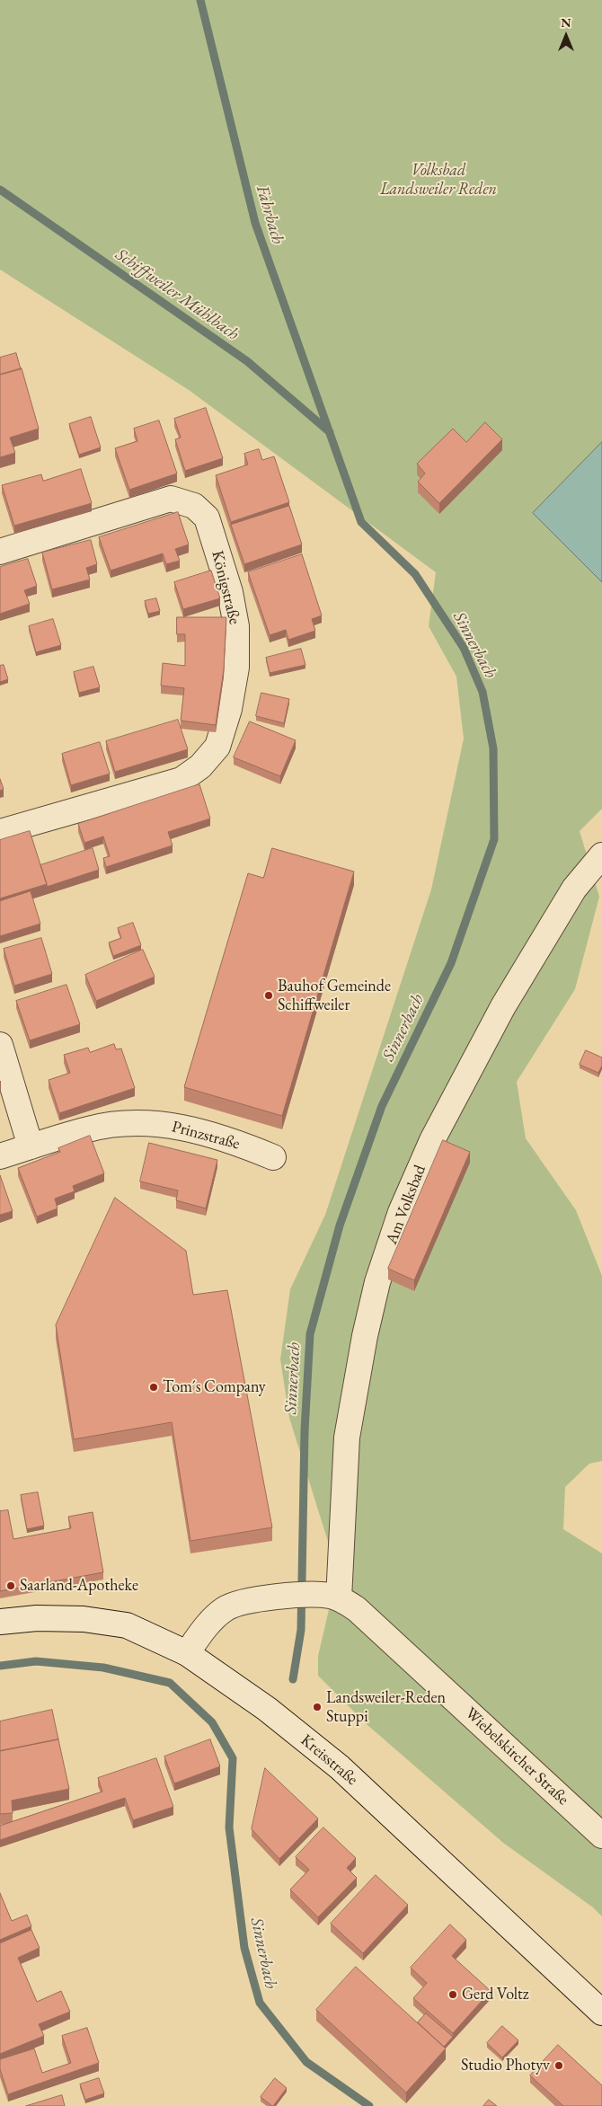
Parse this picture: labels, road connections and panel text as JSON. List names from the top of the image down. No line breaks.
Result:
{"streets":{"street":["Königstraße","Prinzstraße","Am Volksbad","Wiebelskircher Straße","Kreisstraße"]},"crossings":[["Am Volksbad","Wiebelskircher Straße"]],"water":["Fahrbach","Schiffweiler Mühlbach","Sinnerbach"],"parks":["Volksbad Landsweiler Reden"],"places":["Bauhof Gemeinde Schiffweiler","Tom´s Company","Saarland-Apotheke","Landsweiler-Reden Stuppi","Gerd Voltz","Studio Photyv"],"north":"top"}
